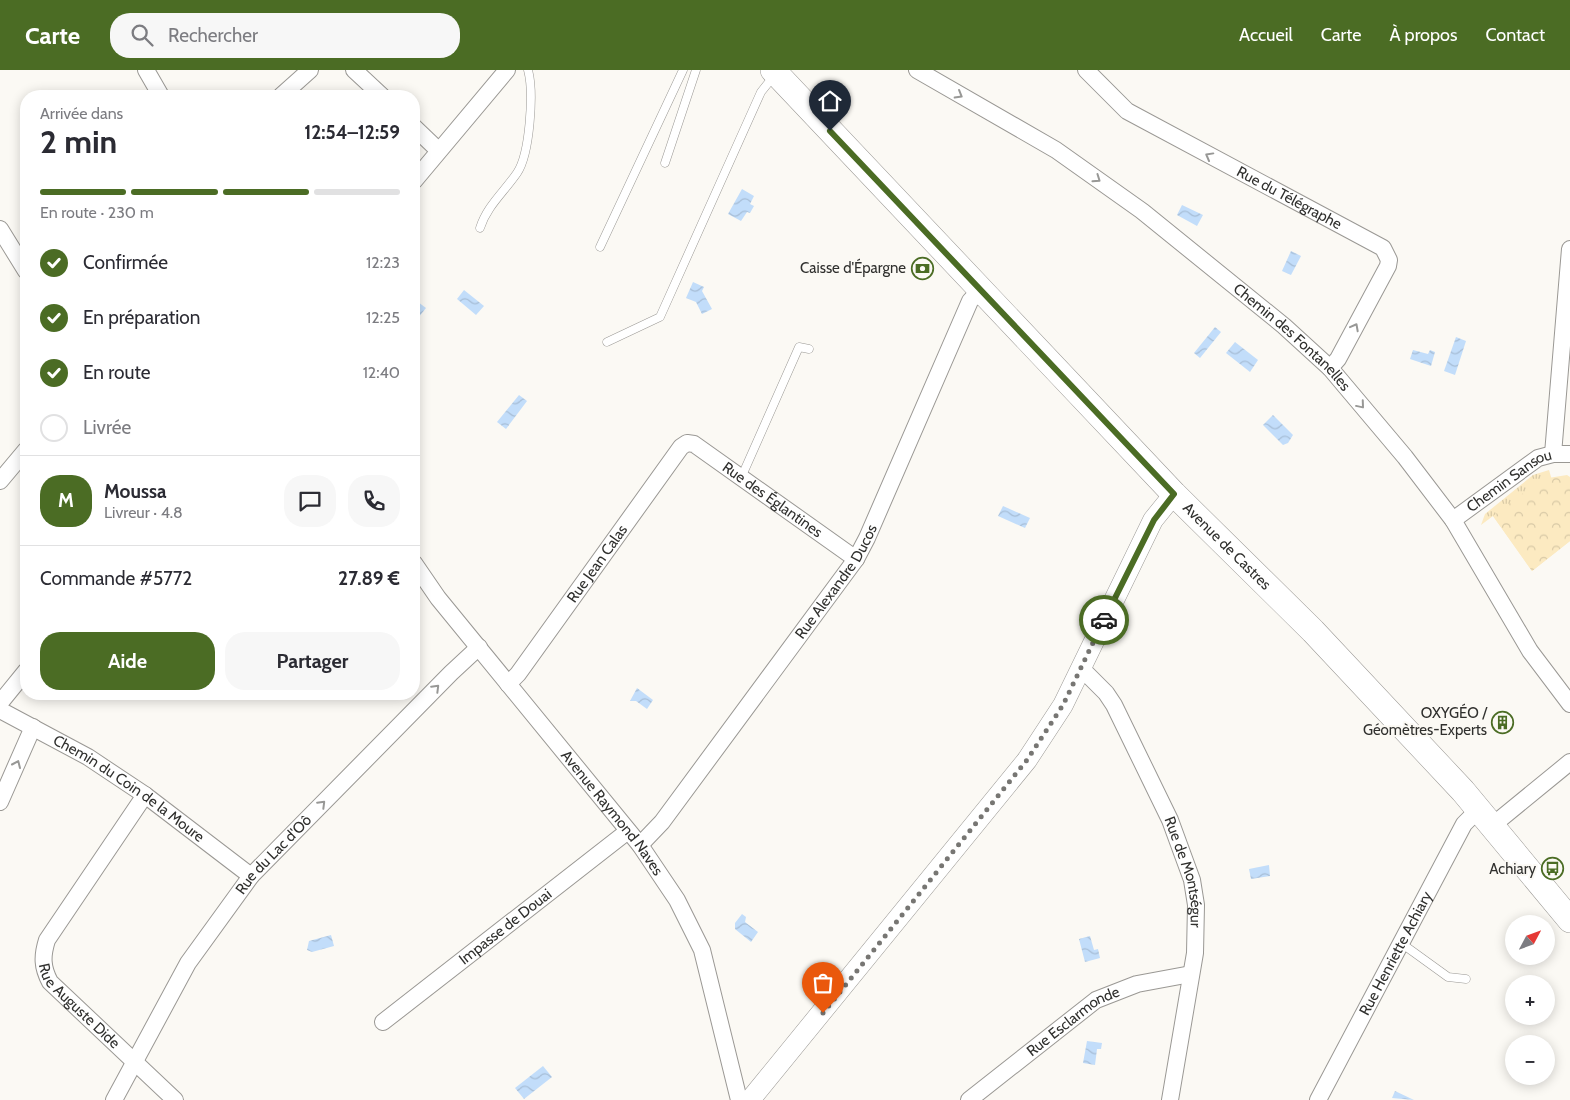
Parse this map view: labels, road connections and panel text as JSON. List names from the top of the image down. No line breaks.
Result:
{"streets":{"main road":["Avenue de Castres"],"street":["Rue du Télégraphe","Chemin des Fontanelles","Chemin Sansou","Rue des Églantines","Rue Jean Calas","Rue Alexandre Ducos","Chemin du Coin de la Moure","Avenue Raymond Naves","Rue du Lac d'Oô","Rue de Montségur","Impasse de Douai","Rue Henriette Achiary","Rue Auguste Dide","Rue Esclarmonde"]},"crossings":[["Rue du Télégraphe","Chemin des Fontanelles"],["Chemin des Fontanelles","Chemin Sansou"],["Rue des Églantines","Rue Jean Calas"],["Rue des Églantines","Rue Alexandre Ducos"],["Avenue de Castres","Rue Alexandre Ducos"],["Avenue de Castres","Rue Henriette Achiary"],["Rue Jean Calas","Avenue Raymond Naves"],["Rue Alexandre Ducos","Avenue Raymond Naves"],["Chemin du Coin de la Moure","Rue du Lac d'Oô"],["Chemin du Coin de la Moure","Rue Auguste Dide"],["Avenue Raymond Naves","Rue du Lac d'Oô"],["Avenue Raymond Naves","Impasse de Douai"],["Rue du Lac d'Oô","Rue Auguste Dide"],["Rue de Montségur","Rue Esclarmonde"]],"one_way":["Chemin des Fontanelles","Rue du Lac d'Oô"],"places":{"bank":["Caisse d'Épargne"],"building":["OXYGÉO / Géomètres-Experts"],"bus stop":["Achiary"]},"north":"top right","page":{"header":"Carte","search":"Rechercher","nav":["Accueil","Carte","À propos","Contact"],"heading":["2 min","Arrivée dans","12:54–12:59"],"panel":["Moussa","Livreur · 4.8","Commande #5772","27.89 €"],"bar":"En route · 230 m","list":[["Confirmée","12:23"],["En préparation","12:25"],["En route","12:40"],"Livrée"],"round":"M","buttons":["Aide","Partager"],"map_buttons":["+","−"]}}
